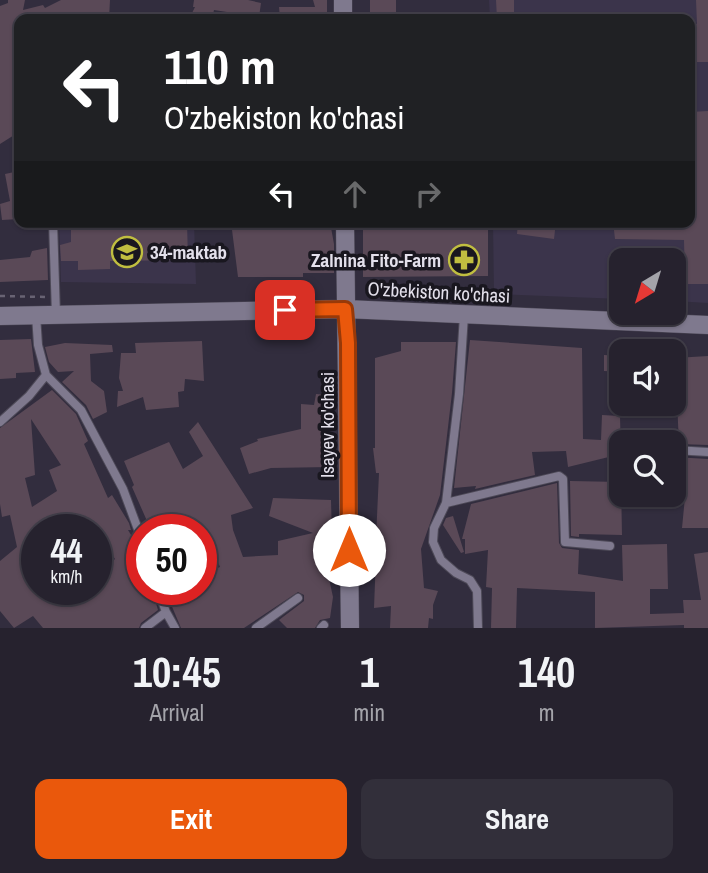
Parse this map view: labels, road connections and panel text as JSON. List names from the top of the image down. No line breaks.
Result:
{"streets":{"main road":["O'zbekiston ko'chasi","Isayev ko'chasi"]},"crossings":[["O'zbekiston ko'chasi","Isayev ko'chasi"]],"places":{"school or university":["34-maktab"],"pharmacy":["Zalnina Fito-Farm"]},"north":"bottom left","page":{"turn":["110 m","O'zbekiston ko'chasi"],"speed":"44 km/h","limit":"50","eta":["10:45","Arrival","1","min","140","m"],"buttons":["Exit","Share"]}}
